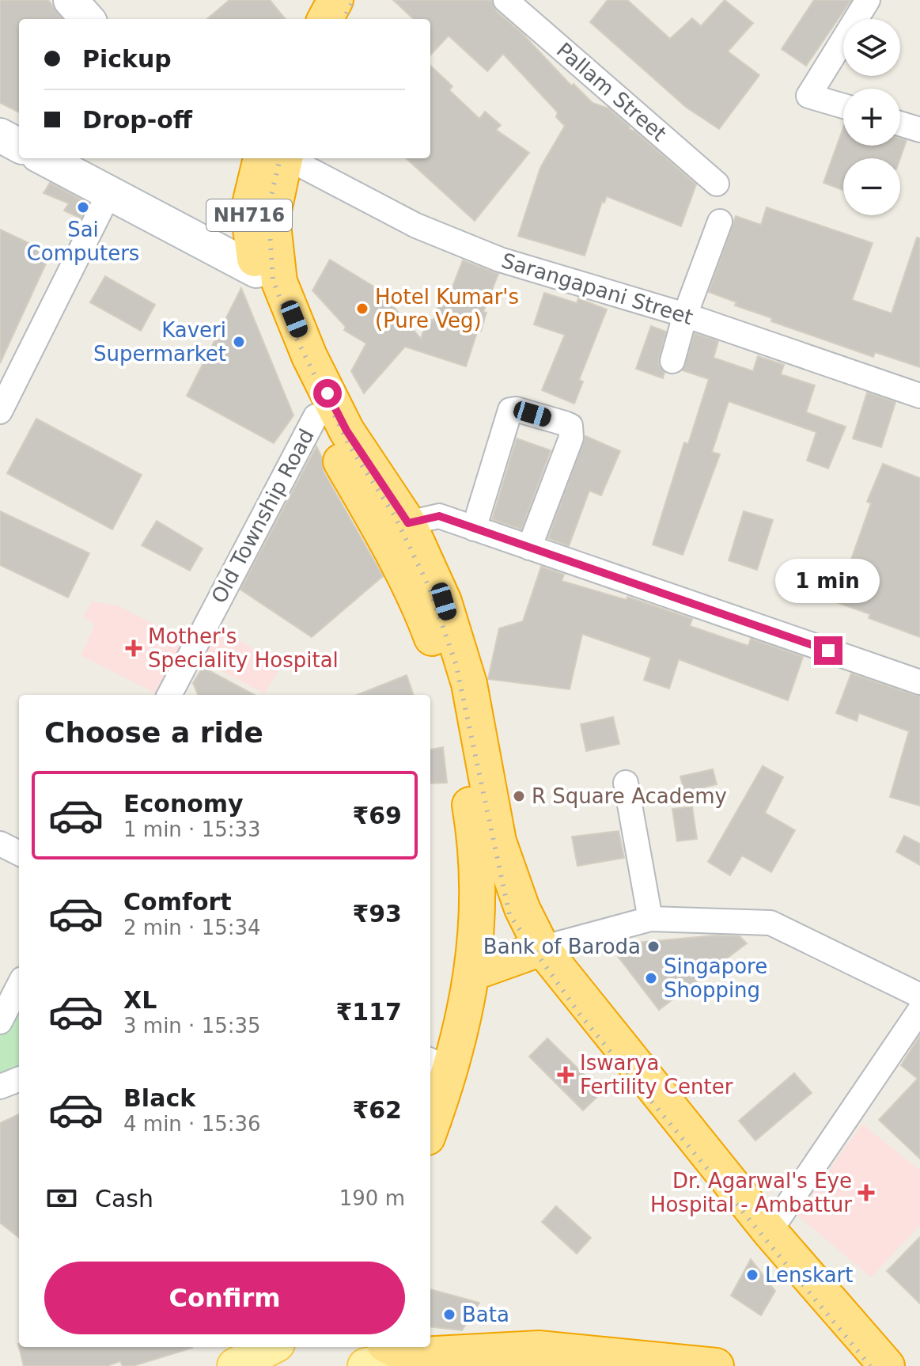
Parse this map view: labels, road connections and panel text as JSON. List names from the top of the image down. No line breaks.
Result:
{"streets":{"highway":["NH716"],"street":["Pallam Street","Sarangapani Street","Old Township Road"]},"crossings":[["NH716","Old Township Road"]],"places":{"other":["Sai Computers","Hotel Kumar's (Pure Veg)","Kaveri Supermarket","R Square Academy","Bank of Baroda","Singapore Shopping","Lenskart","Bata"],"health":["Mother's Speciality Hospital","Iswarya Fertility Center","Dr. Agarwal's Eye Hospital - Ambattur"]},"page":{"map_buttons":["+","−"],"banner":["Pickup","Drop-off"],"bubble":"1 min","heading":"Choose a ride","list":[{"name":"Economy","note":"1 min · 15:33","value":"₹69"},{"name":"Comfort","note":"2 min · 15:34","value":"₹93"},{"name":"XL","note":"3 min · 15:35","value":"₹117"},{"name":"Black","note":"4 min · 15:36","value":"₹62"}],"pay":["Cash","190 m"],"buttons":"Confirm"}}
